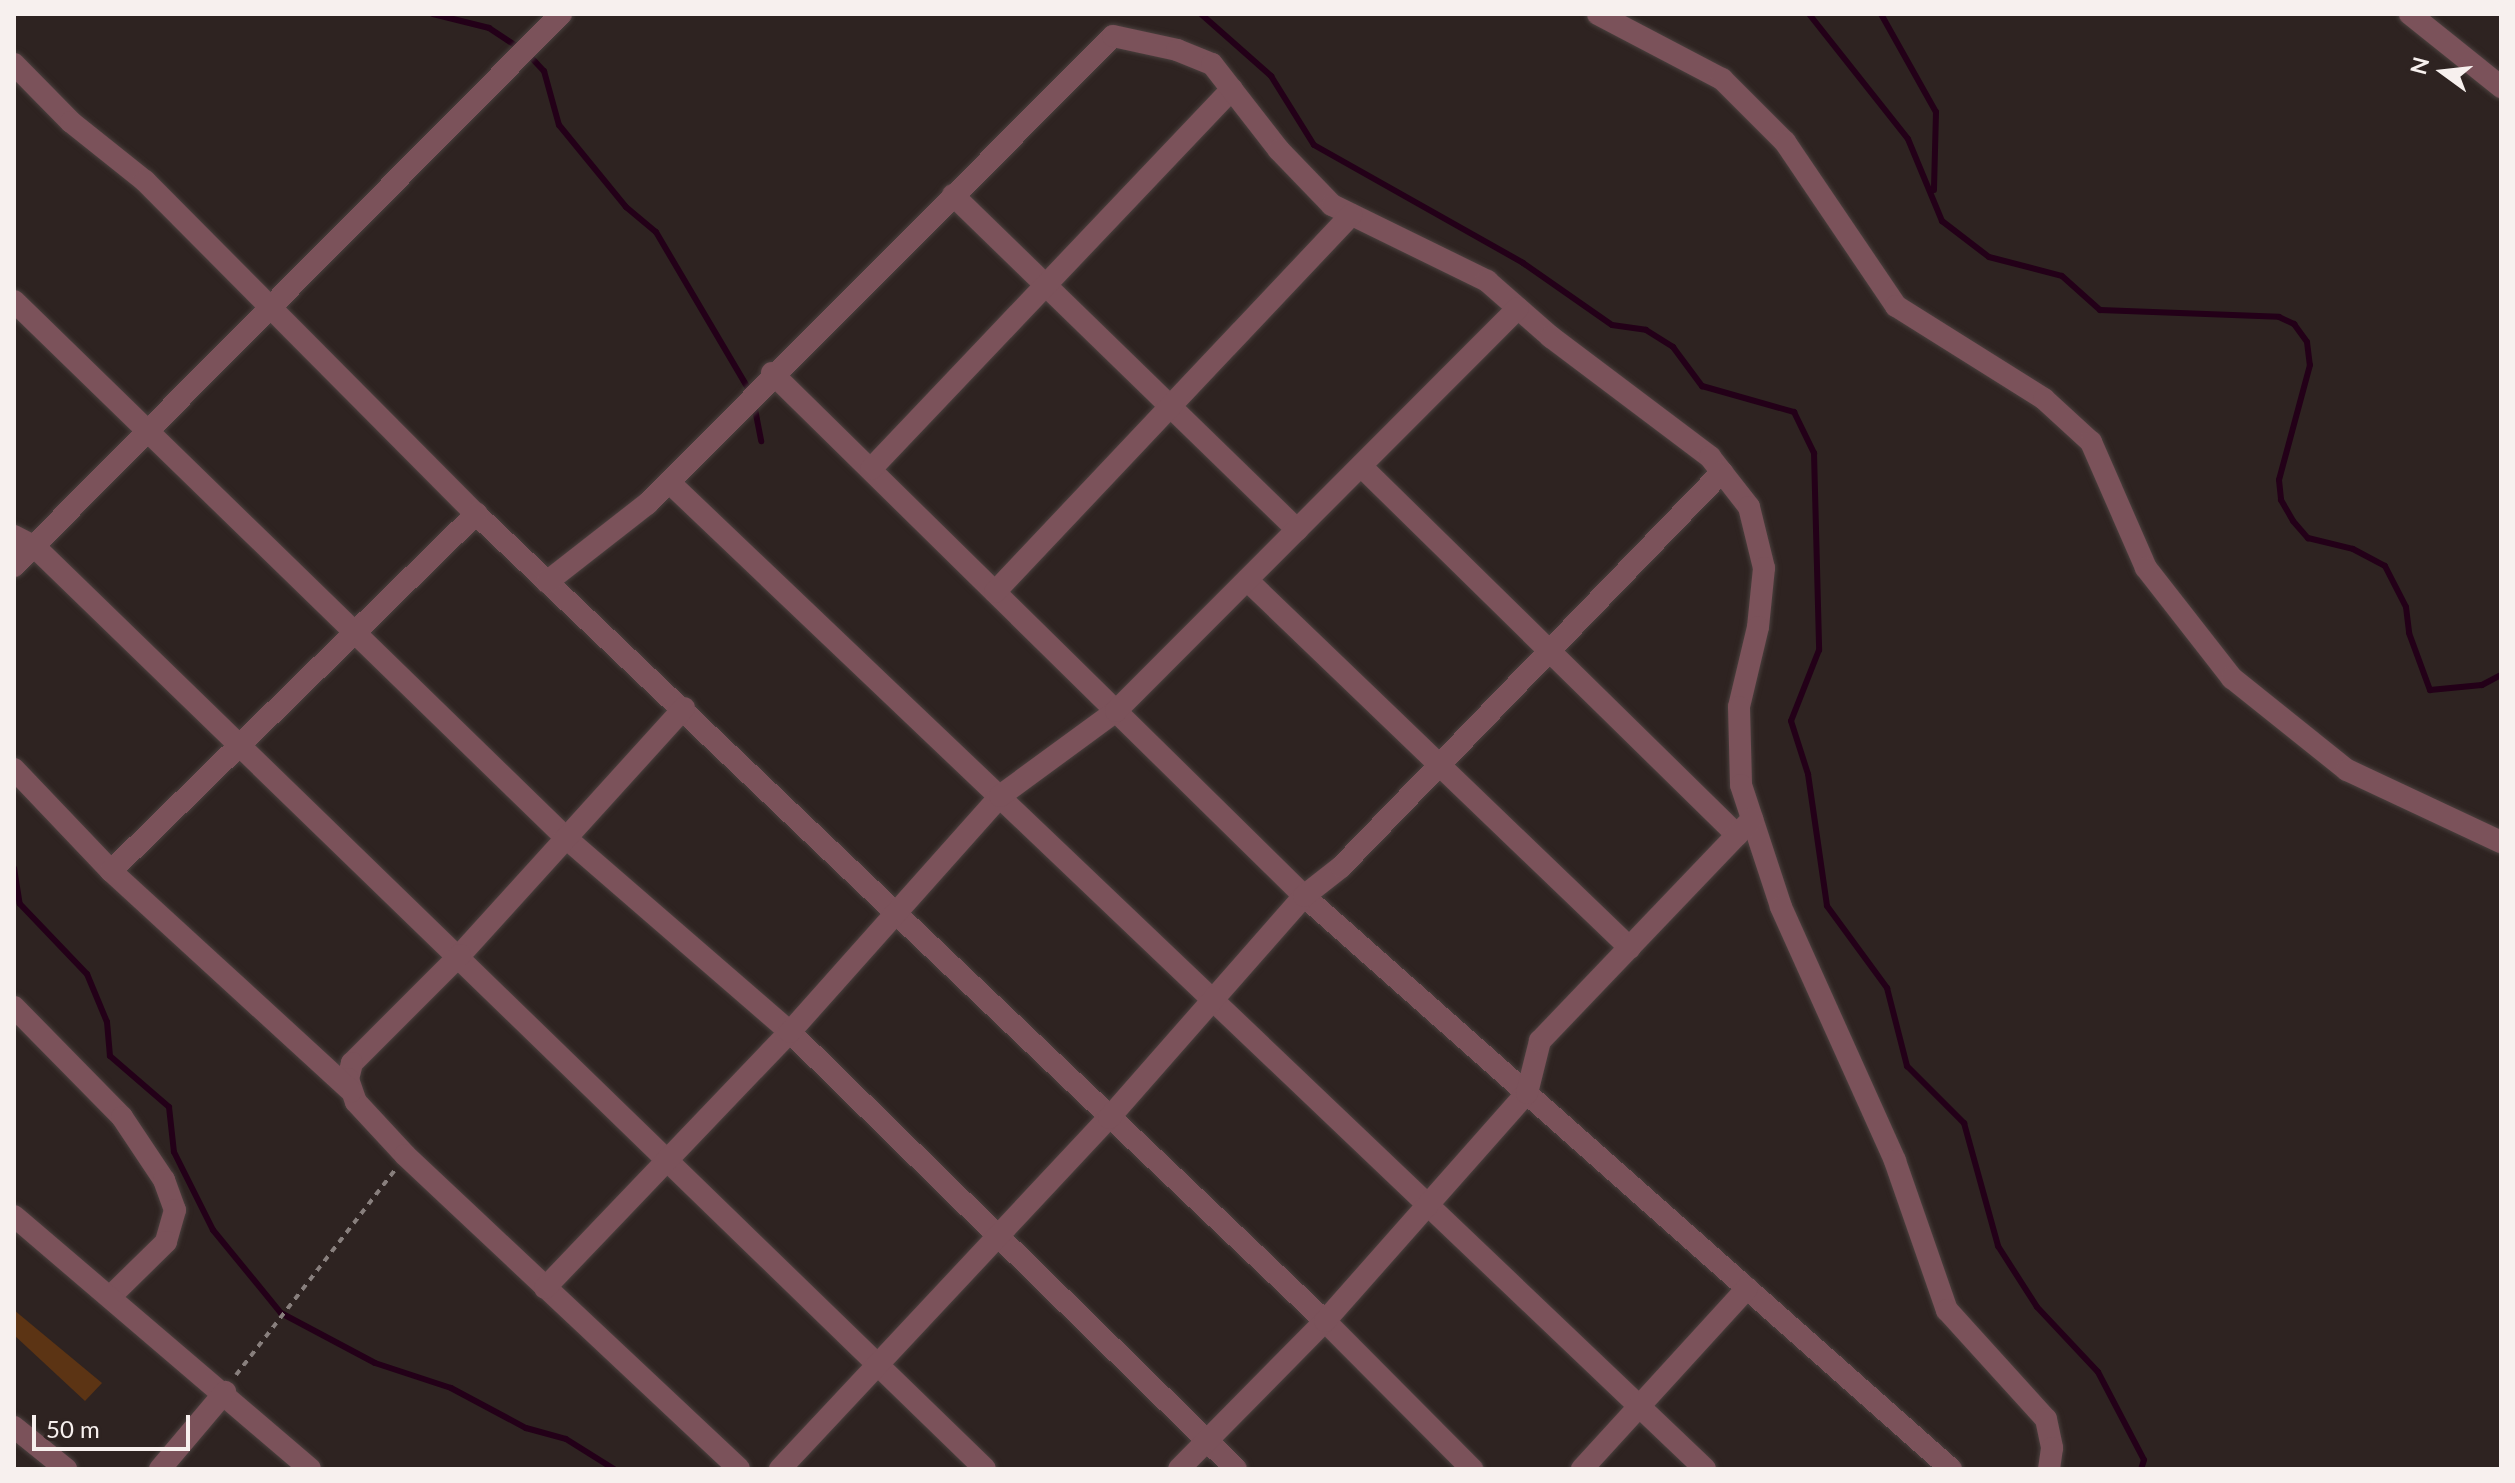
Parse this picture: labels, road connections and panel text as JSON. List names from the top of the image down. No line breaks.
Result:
{"scale_bar":"50 m","north":"left"}
